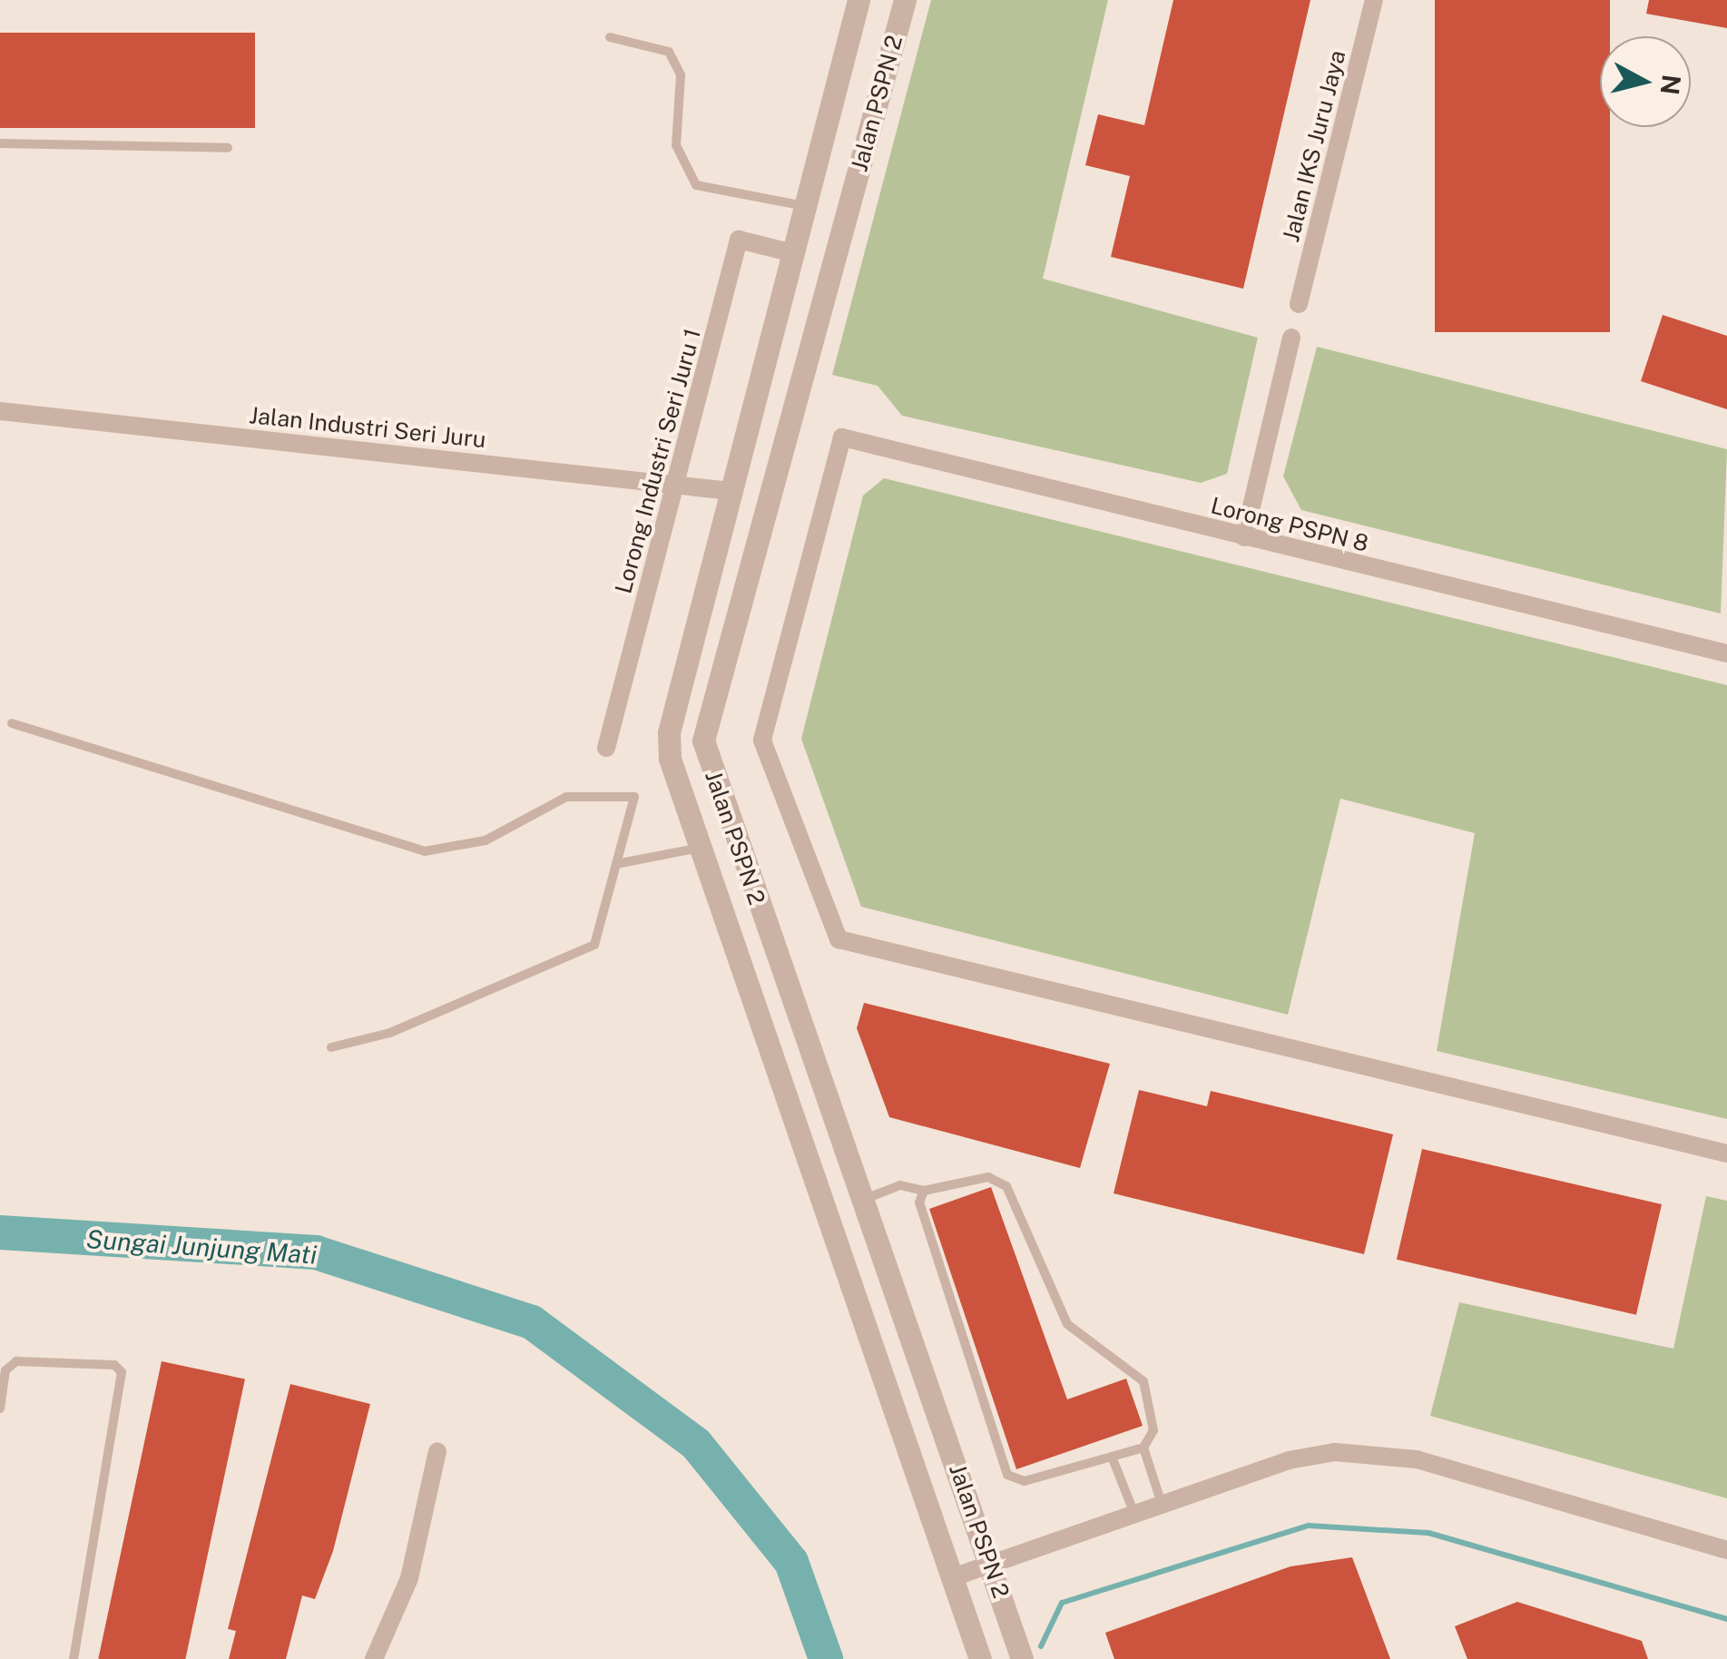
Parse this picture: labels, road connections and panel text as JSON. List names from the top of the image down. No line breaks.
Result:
{"streets":{"street":["Jalan PSPN 2","Jalan IKS Juru Jaya","Jalan Industri Seri Juru","Lorong Industri Seri Juru 1","Lorong PSPN 8"]},"crossings":[["Jalan PSPN 2","Jalan Industri Seri Juru"],["Jalan PSPN 2","Lorong Industri Seri Juru 1"],["Jalan Industri Seri Juru","Lorong Industri Seri Juru 1"]],"water":["Sungai Junjung Mati"],"north":"right"}
